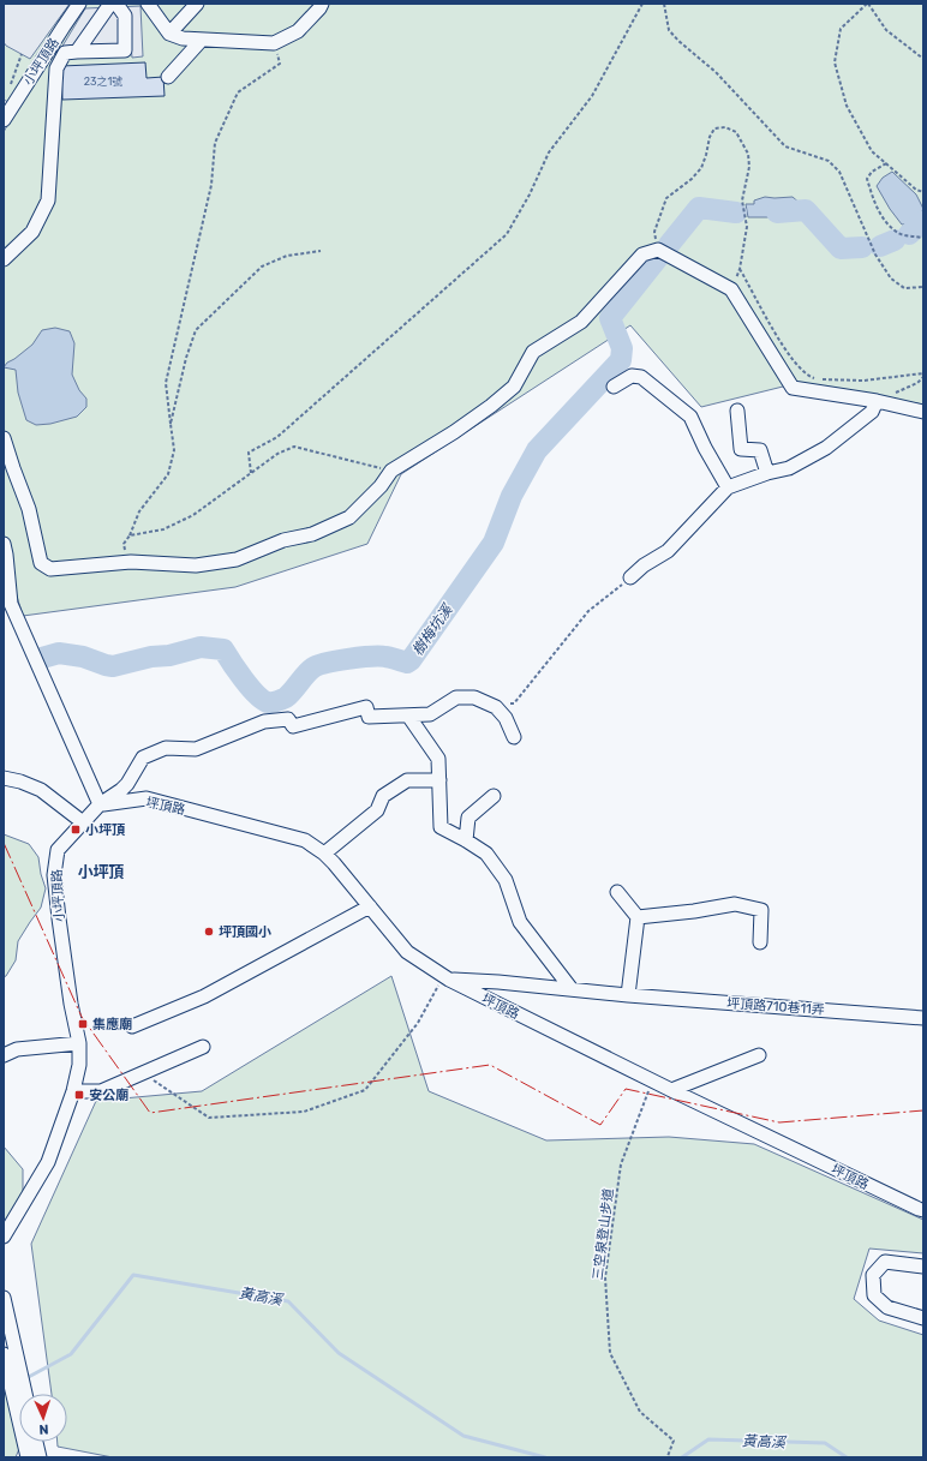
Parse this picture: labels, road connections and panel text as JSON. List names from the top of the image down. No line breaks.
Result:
{"streets":{"street":["小坪頂路","坪頂路","坪頂路710巷11弄"],"path":["三空泉登山步道"]},"crossings":[["小坪頂路","坪頂路"],["坪頂路","坪頂路710巷11弄"],["坪頂路","三空泉登山步道"]],"districts":["小坪頂"],"water":["樹梅坑溪","黃高溪"],"places":{"transit":["小坪頂","集應廟","安公廟"],"other":["坪頂國小"]},"house_numbers":["23之1號"],"north":"bottom"}
